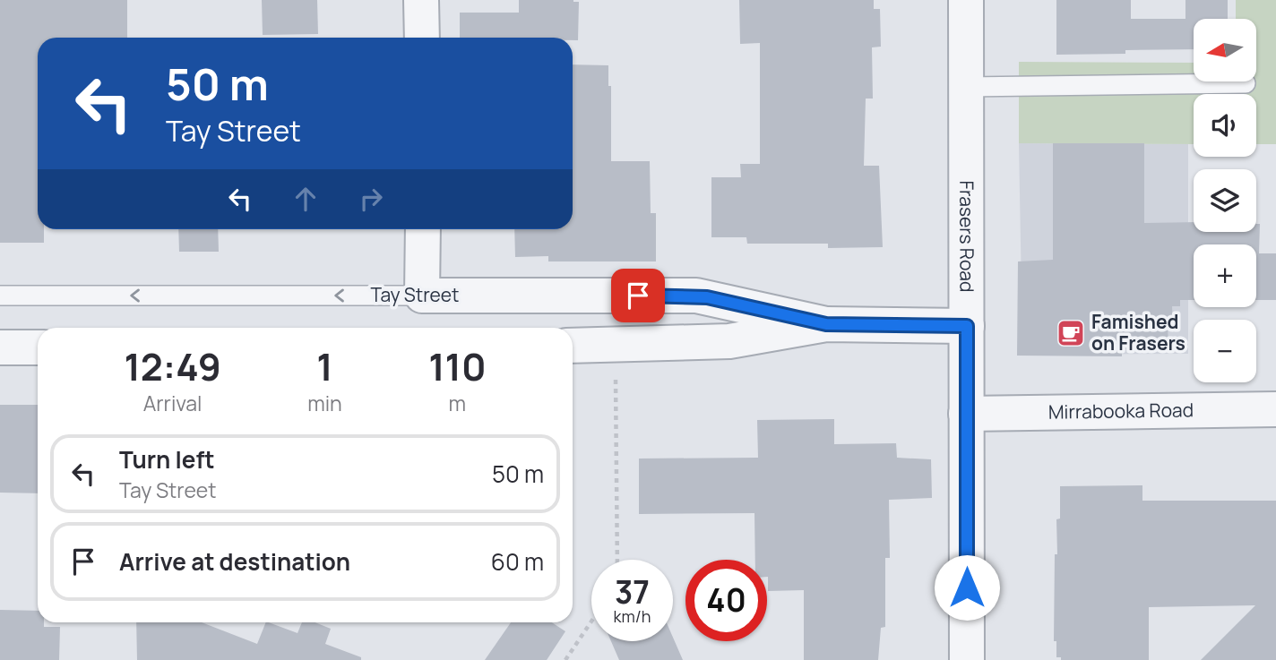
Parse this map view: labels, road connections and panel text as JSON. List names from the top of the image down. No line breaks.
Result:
{"streets":{"street":["Frasers Road","Tay Street","Mirrabooka Road"]},"crossings":[["Frasers Road","Tay Street"],["Frasers Road","Mirrabooka Road"]],"places":{"cafe":["Famished on Frasers"]},"north":"left","page":{"map_buttons":["+","−"],"turn":["50 m","Tay Street"],"eta":["12:49","Arrival","1","min","110","m"],"list":[{"name":"Turn left","note":"Tay Street","value":"50 m"},{"name":"Arrive at destination","value":"60 m"}],"speed":"37 km/h","limit":"40"}}
